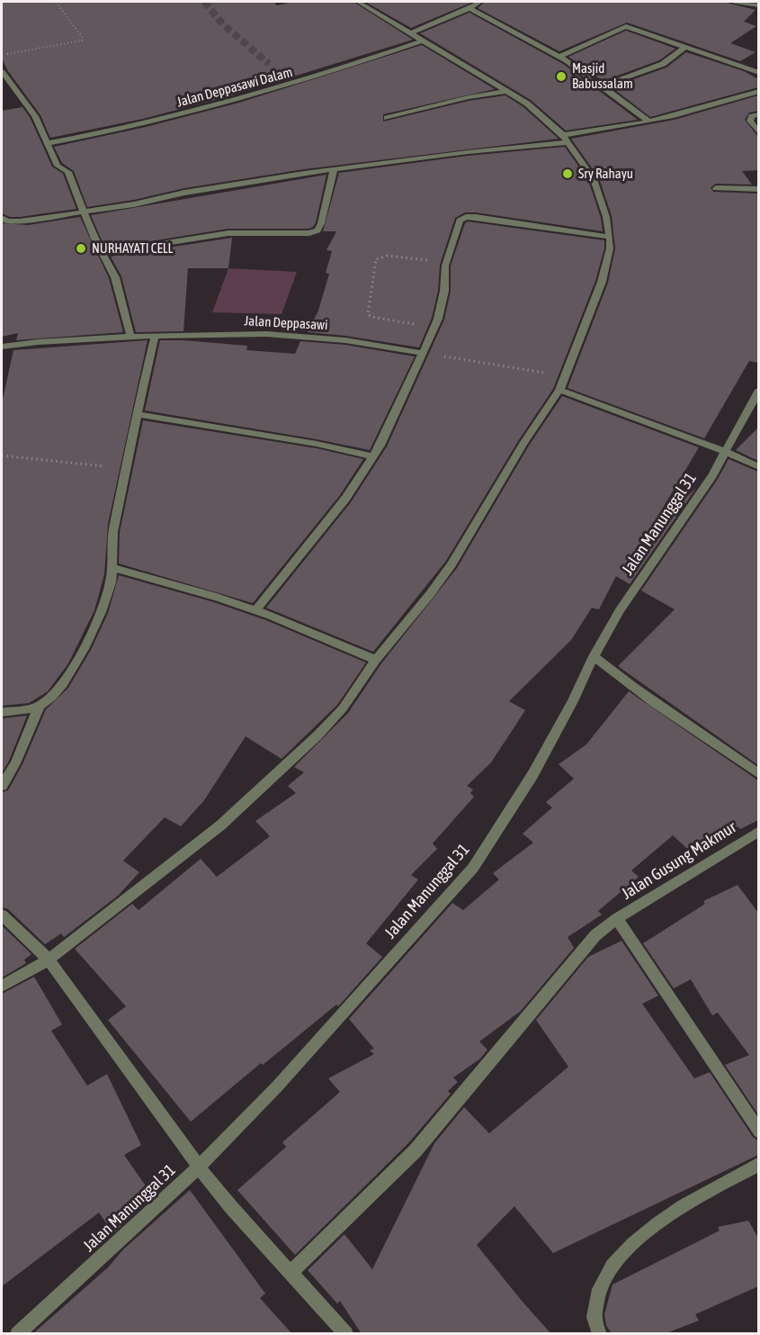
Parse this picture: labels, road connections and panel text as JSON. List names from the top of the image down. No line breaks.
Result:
{"streets":{"street":["Jalan Deppasawi Dalam","Jalan Deppasawi","Jalan Manunggal 31","Jalan Gusung Makmur"]},"places":["Masjid Babussalam","Sry Rahayu","NURHAYATI CELL"]}
